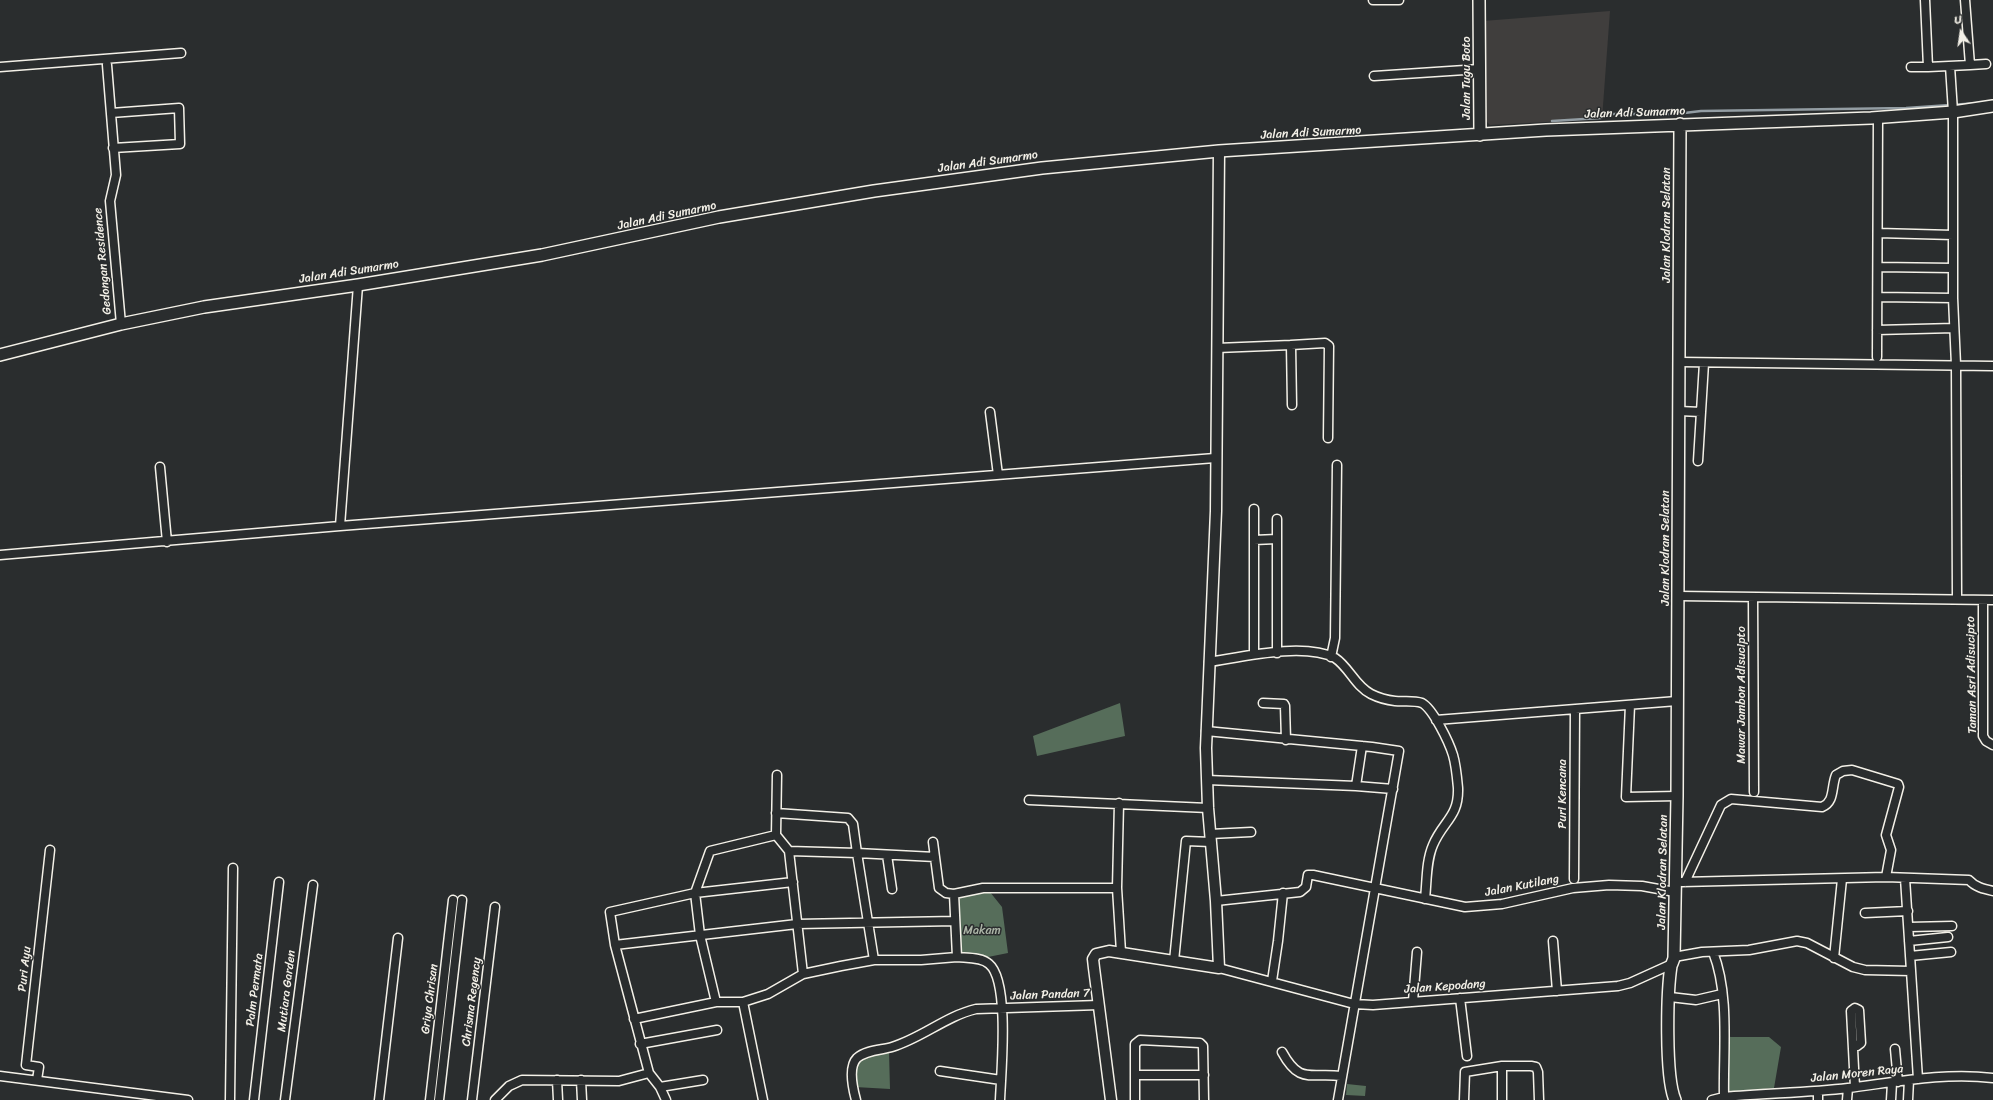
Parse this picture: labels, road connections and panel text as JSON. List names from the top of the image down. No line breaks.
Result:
{"streets":{"main road":["Jalan Tugu Boto","Jalan Adi Sumarmo","Jalan Klodran Selatan"],"street":["Gedongan Residence","Taman Asri Adisucipto","Mawar Jambon Adisucipto","Puri Kencana","Jalan Kutilang","Puri Ayu","Jalan Kepodang","Palm Permata","Mutiara Garden","Jalan Pandan 7","Griya Chrisan","Chrisma Regency","Jalan Moren Raya"]},"crossings":[["Jalan Tugu Boto","Jalan Adi Sumarmo"],["Jalan Adi Sumarmo","Jalan Klodran Selatan"],["Jalan Adi Sumarmo","Gedongan Residence"],["Jalan Klodran Selatan","Jalan Kutilang"],["Jalan Klodran Selatan","Jalan Kepodang"]],"parks":["Makam"],"north":"top"}
